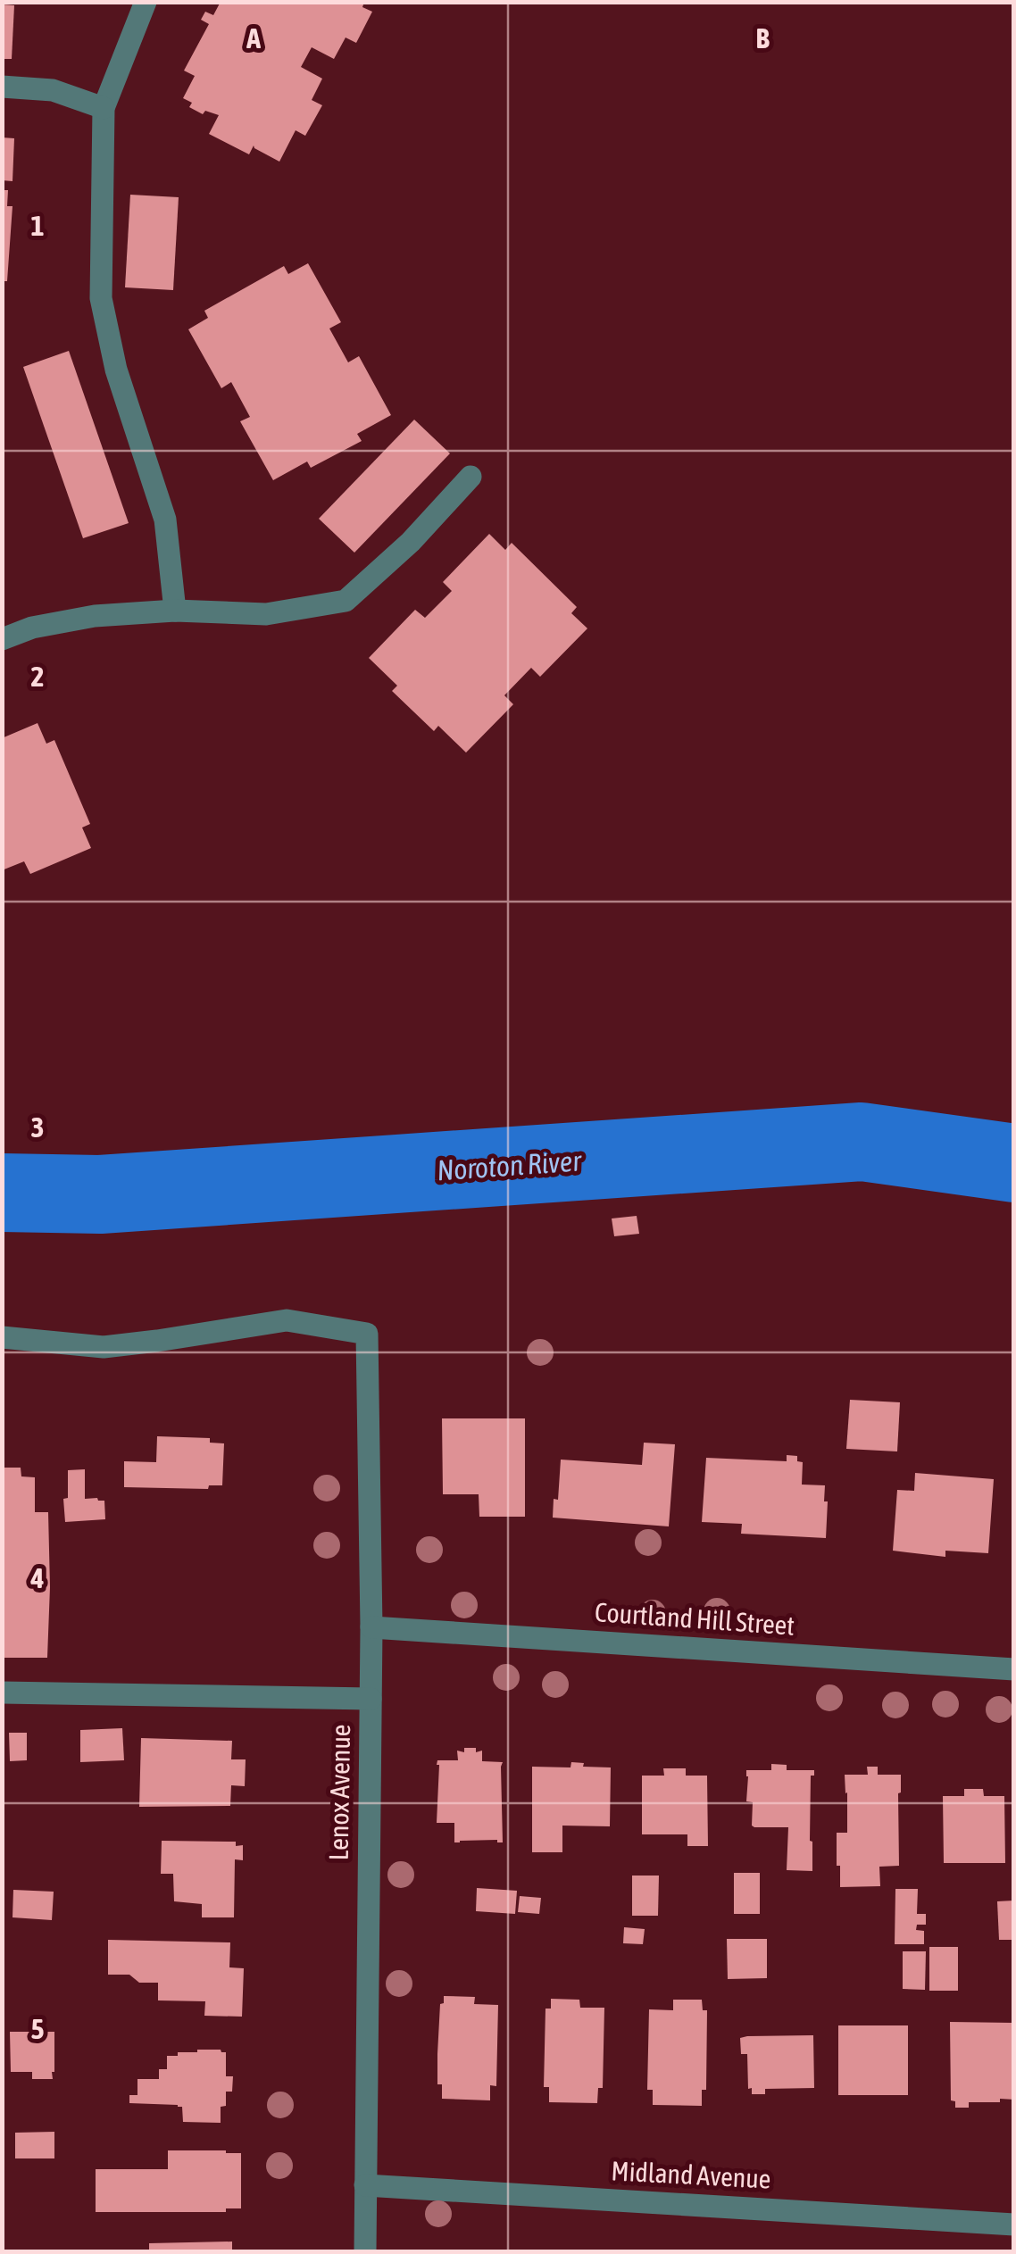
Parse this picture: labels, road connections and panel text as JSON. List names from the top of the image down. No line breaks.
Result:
{"streets":{"street":["Courtland Hill Street","Lenox Avenue","Midland Avenue"]},"crossings":[["Courtland Hill Street","Lenox Avenue"],["Lenox Avenue","Midland Avenue"]],"water":["Noroton River"],"grid":{"columns":["A","B"],"rows":["1","2","3","4","5"]}}
